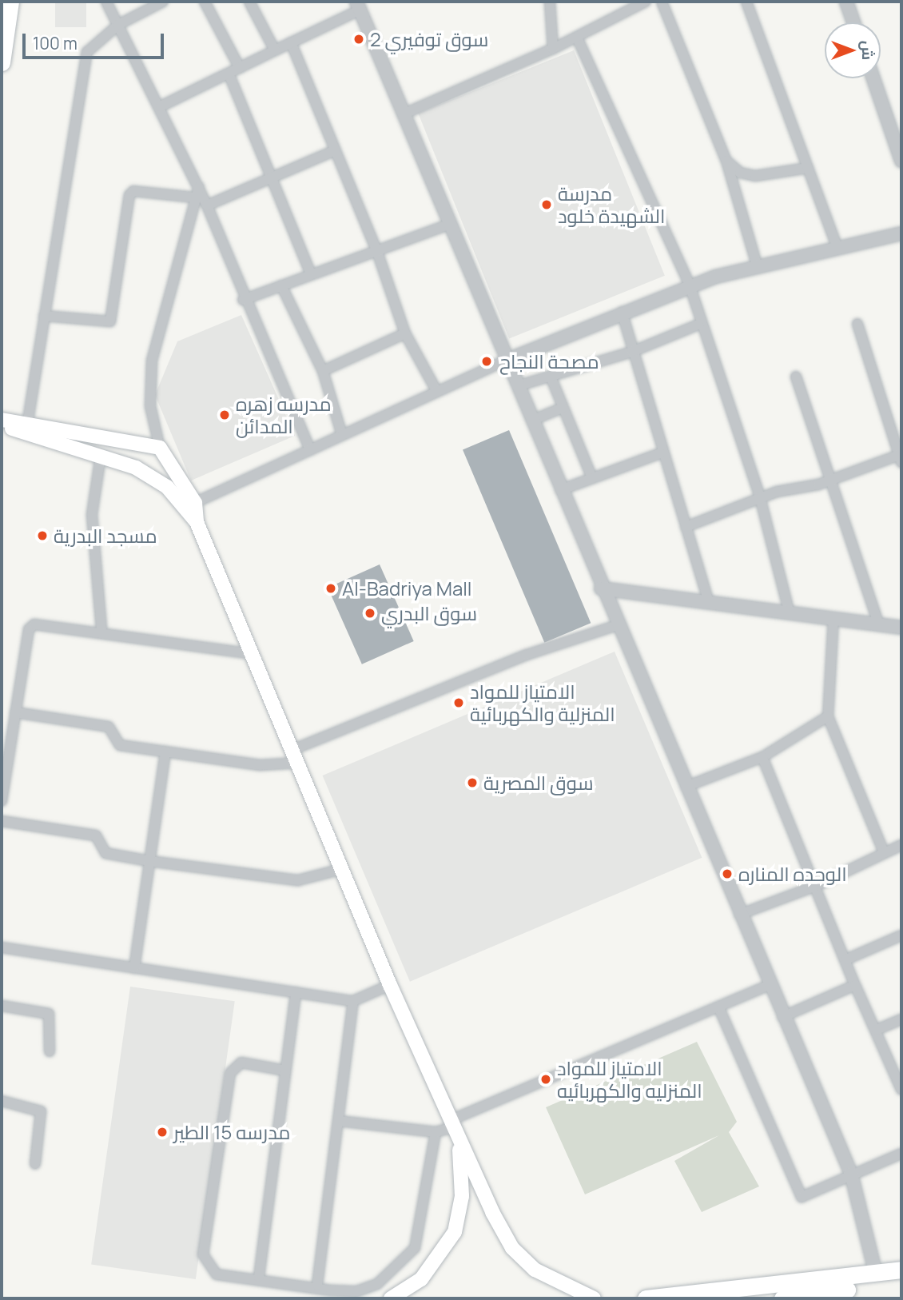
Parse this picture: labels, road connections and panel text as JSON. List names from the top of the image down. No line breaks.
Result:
{"places":["سوق توفيري 2","مدرسة الشهيدة خلود","مصحة النجاح","مدرسه زهره المدائن","مسجد البدرية","Al-Badriya Mall","سوق البدري","الامتياز للمواد المنزلية والكهربائية","سوق المصرية","الوحده المناره","الامتياز للمواد المنزليه والكهربائيه","مدرسه 15 الطير"],"scale_bar":"100 m","north":"right"}
